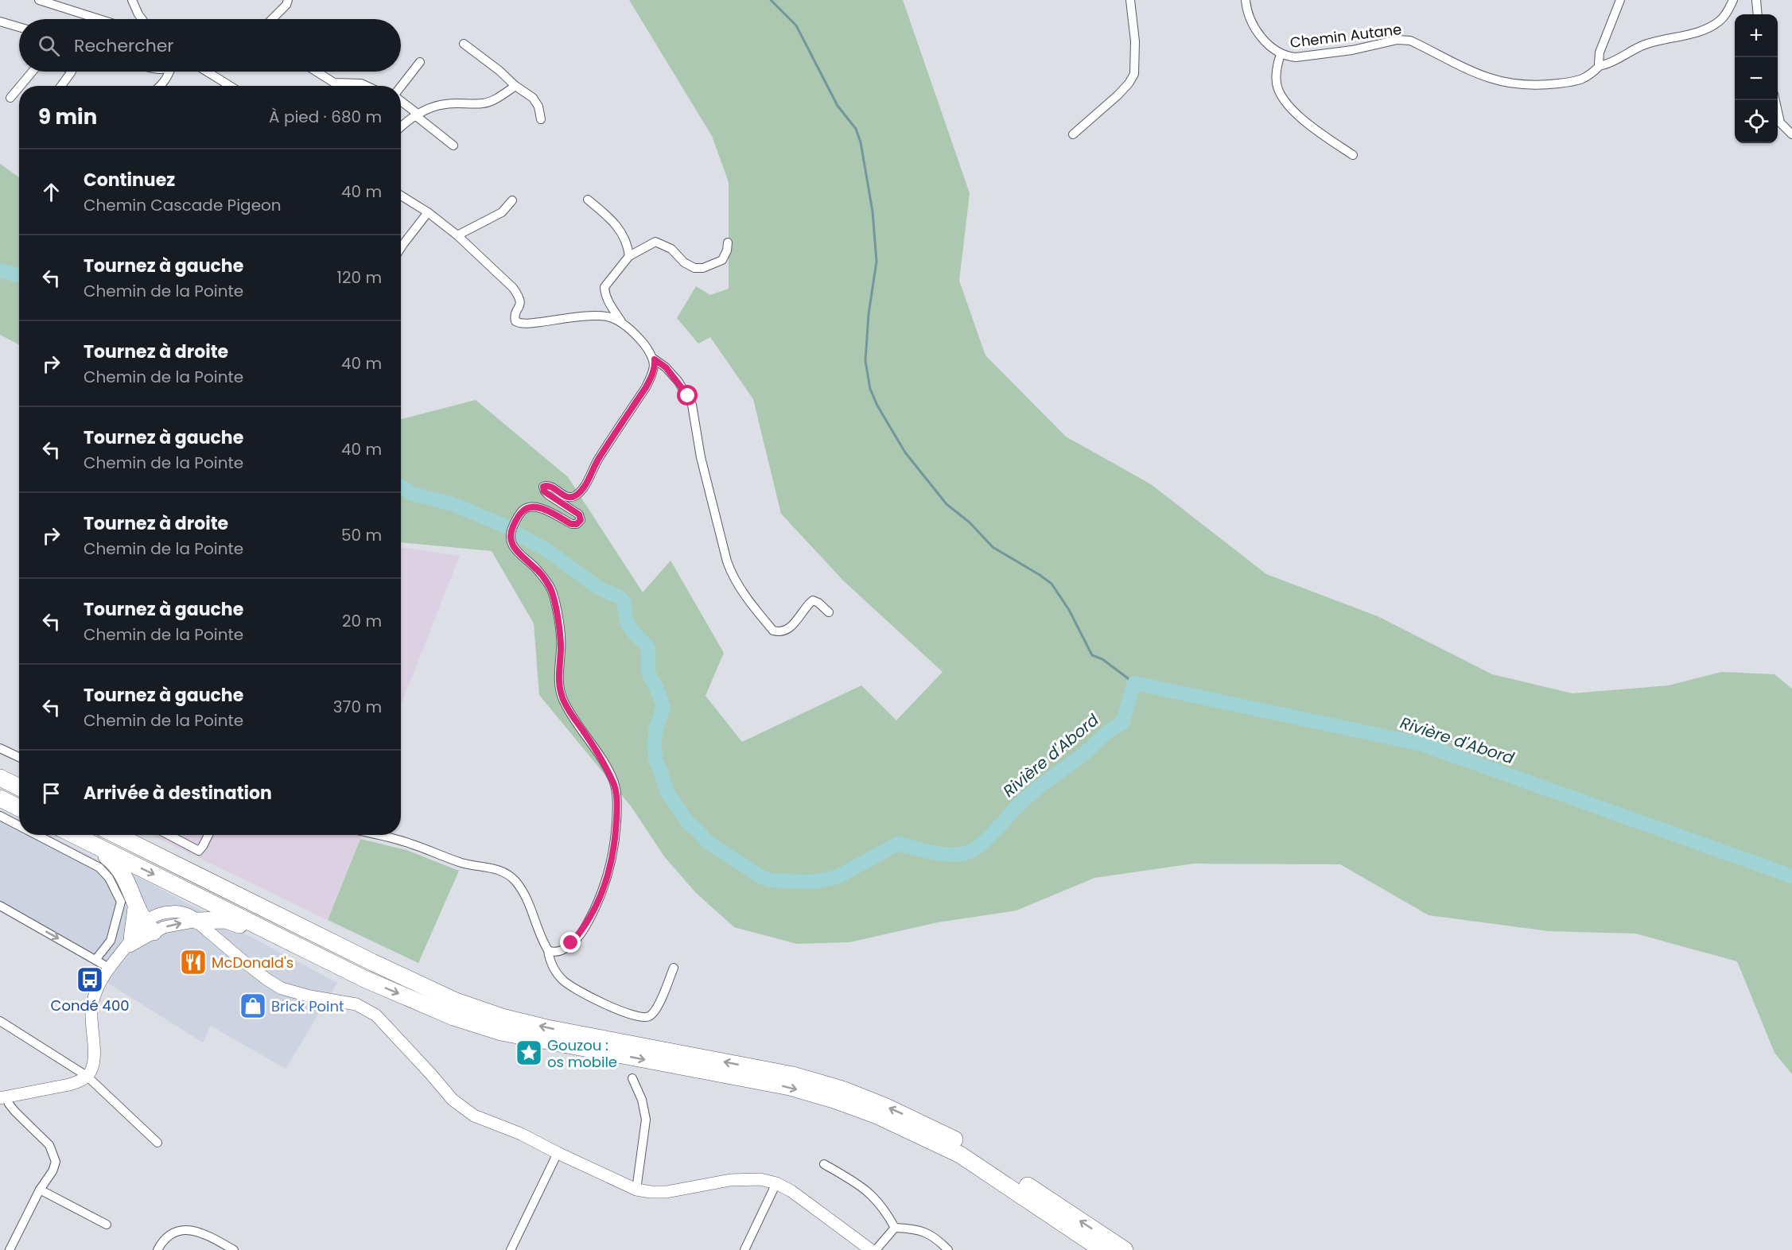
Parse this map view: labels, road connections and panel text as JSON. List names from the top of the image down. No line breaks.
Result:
{"streets":{"street":["Chemin Autane"]},"water":["Rivière d'Abord"],"places":{"restaurant":["McDonald's"],"bus stop":["Condé 400"],"shop":["Brick Point"],"place":["Gouzou : os mobile"]},"page":{"map_buttons":["+","−"],"search":"Rechercher","heading":["9 min","À pied · 680 m"],"list":[["Continuez","Chemin Cascade Pigeon","40 m"],["Tournez à gauche","Chemin de la Pointe","120 m"],["Tournez à droite","Chemin de la Pointe","40 m"],["Tournez à gauche","Chemin de la Pointe","40 m"],["Tournez à droite","Chemin de la Pointe","50 m"],["Tournez à gauche","Chemin de la Pointe","20 m"],["Tournez à gauche","Chemin de la Pointe","370 m"],"Arrivée à destination"]}}
